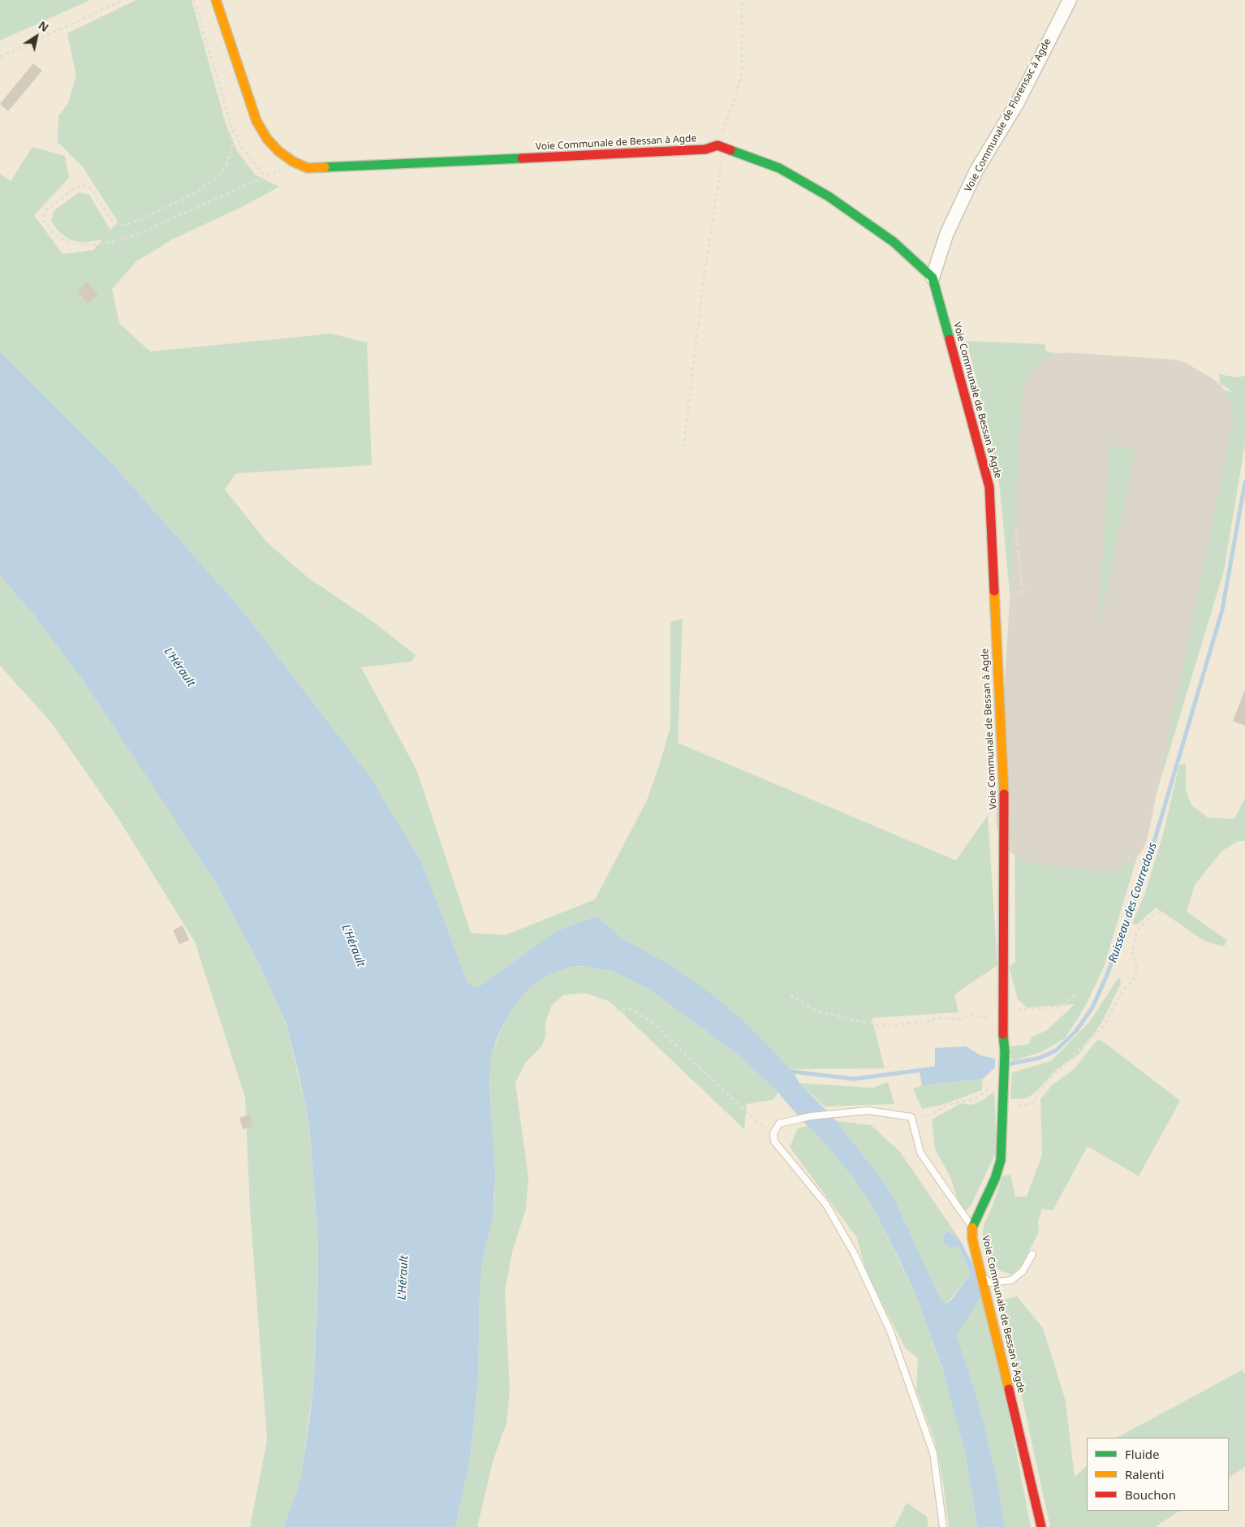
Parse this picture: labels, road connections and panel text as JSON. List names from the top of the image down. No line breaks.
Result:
{"streets":{"street":["Voie Communale de Florensac à Agde","Voie Communale de Bessan à Agde"]},"crossings":[["Voie Communale de Florensac à Agde","Voie Communale de Bessan à Agde"]],"water":["L'Hérault","Ruisseau des Courredous"],"legend":["Fluide","Ralenti","Bouchon"],"north":"top right"}
